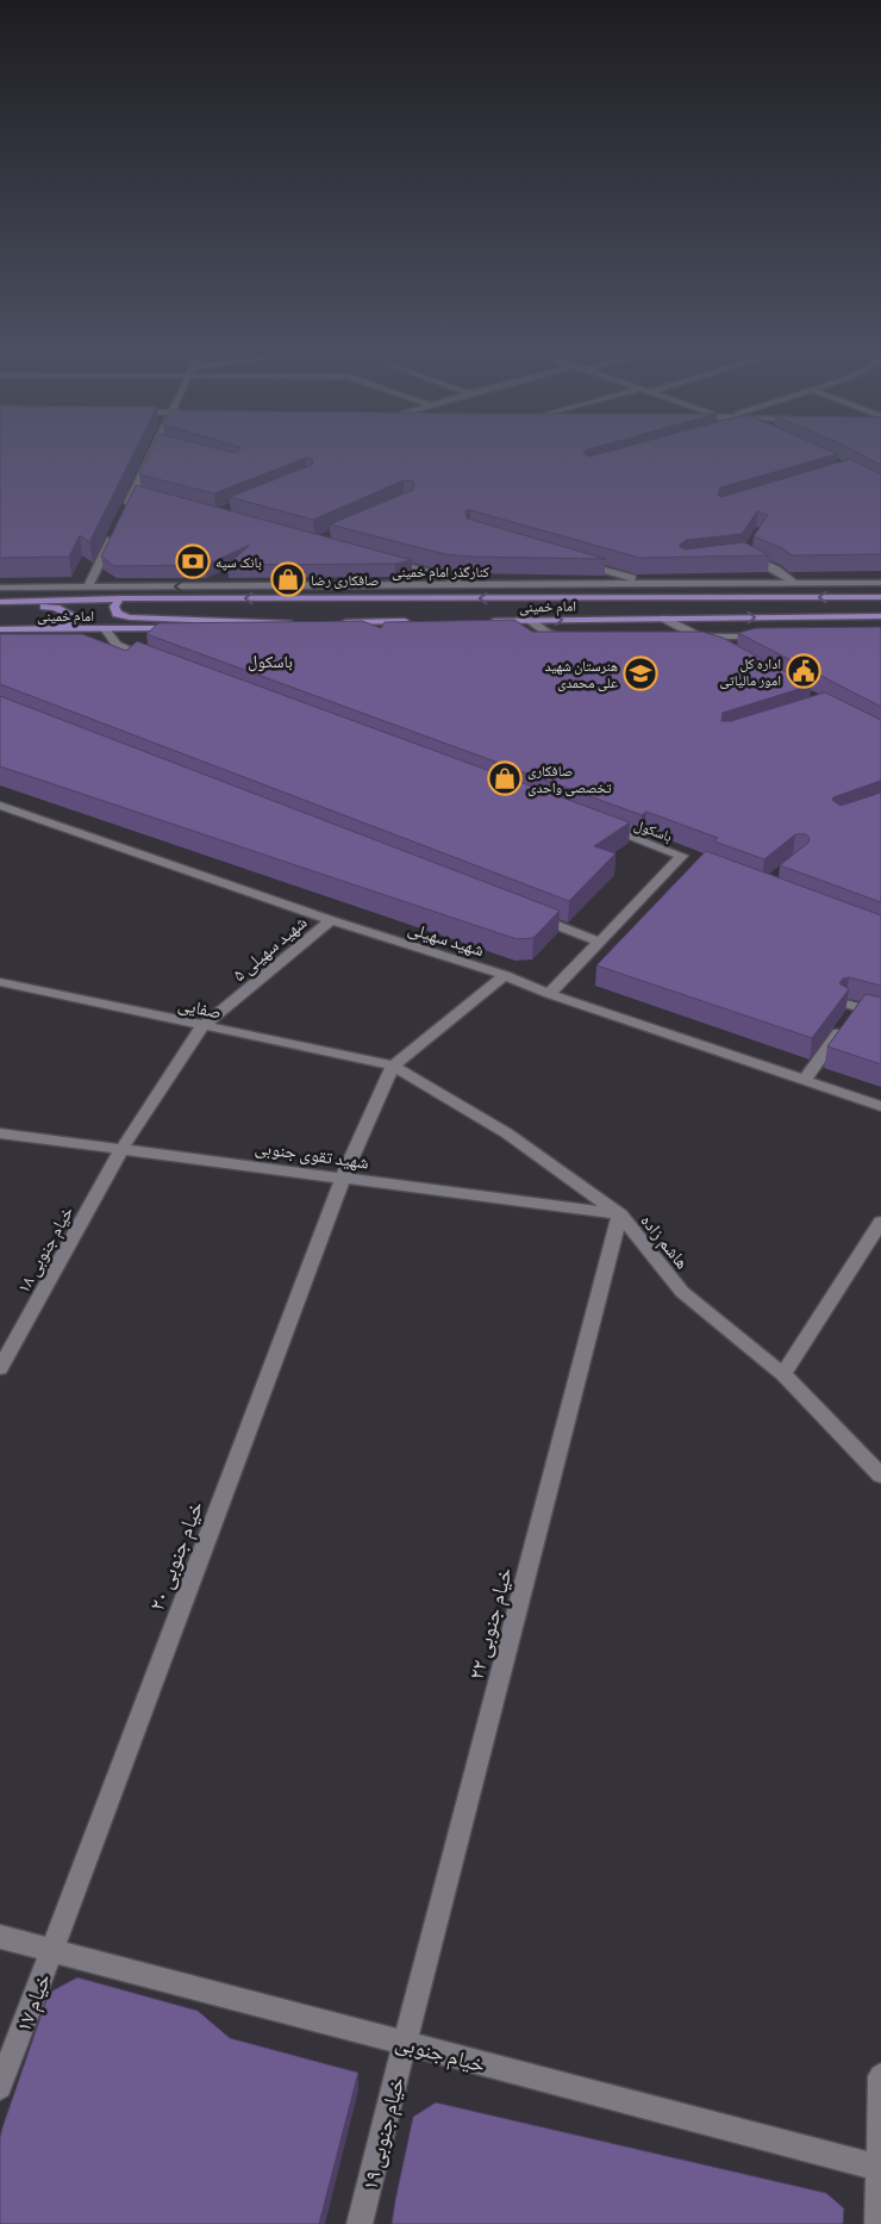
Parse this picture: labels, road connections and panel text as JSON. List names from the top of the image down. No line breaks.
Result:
{"streets":{"main road":["امام خمینی"],"street":["کنارگذر امام خمینی","باسکول","شهید سهیلی","شهید سهیلی ۵","صفایی","شهید تقوی جنوبی","هاشم زاده","خیام جنوبی ۱۸","خیام جنوبی ۲۰","خیام جنوبی ۲۲","خیام ۱۷","خیام جنوبی","خیام جنوبی ۱۹"]},"crossings":[["باسکول","شهید سهیلی"],["شهید سهیلی","شهید سهیلی ۵"],["شهید سهیلی ۵","صفایی"],["شهید سهیلی ۵","شهید تقوی جنوبی"],["شهید سهیلی ۵","خیام جنوبی ۱۸"],["صفایی","هاشم زاده"],["صفایی","خیام جنوبی ۲۰"],["شهید تقوی جنوبی","هاشم زاده"],["شهید تقوی جنوبی","خیام جنوبی ۱۸"],["شهید تقوی جنوبی","خیام جنوبی ۲۰"],["شهید تقوی جنوبی","خیام جنوبی ۲۲"],["هاشم زاده","خیام جنوبی ۲۰"],["هاشم زاده","خیام جنوبی ۲۲"],["خیام جنوبی ۲۰","خیام ۱۷"],["خیام جنوبی ۲۰","خیام جنوبی"],["خیام جنوبی ۲۲","خیام جنوبی"],["خیام جنوبی ۲۲","خیام جنوبی ۱۹"],["خیام ۱۷","خیام جنوبی"],["خیام جنوبی","خیام جنوبی ۱۹"]],"one_way":["کنارگذر امام خمینی"],"districts":["باسکول"],"places":{"bank":["بانک سپه"],"shop":["صافکاری رضا","صافکاری تخصصی واحدی"],"public building":["اداره کل امور مالیاتی"],"school or university":["هنرستان شهید علی محمدی"]}}
